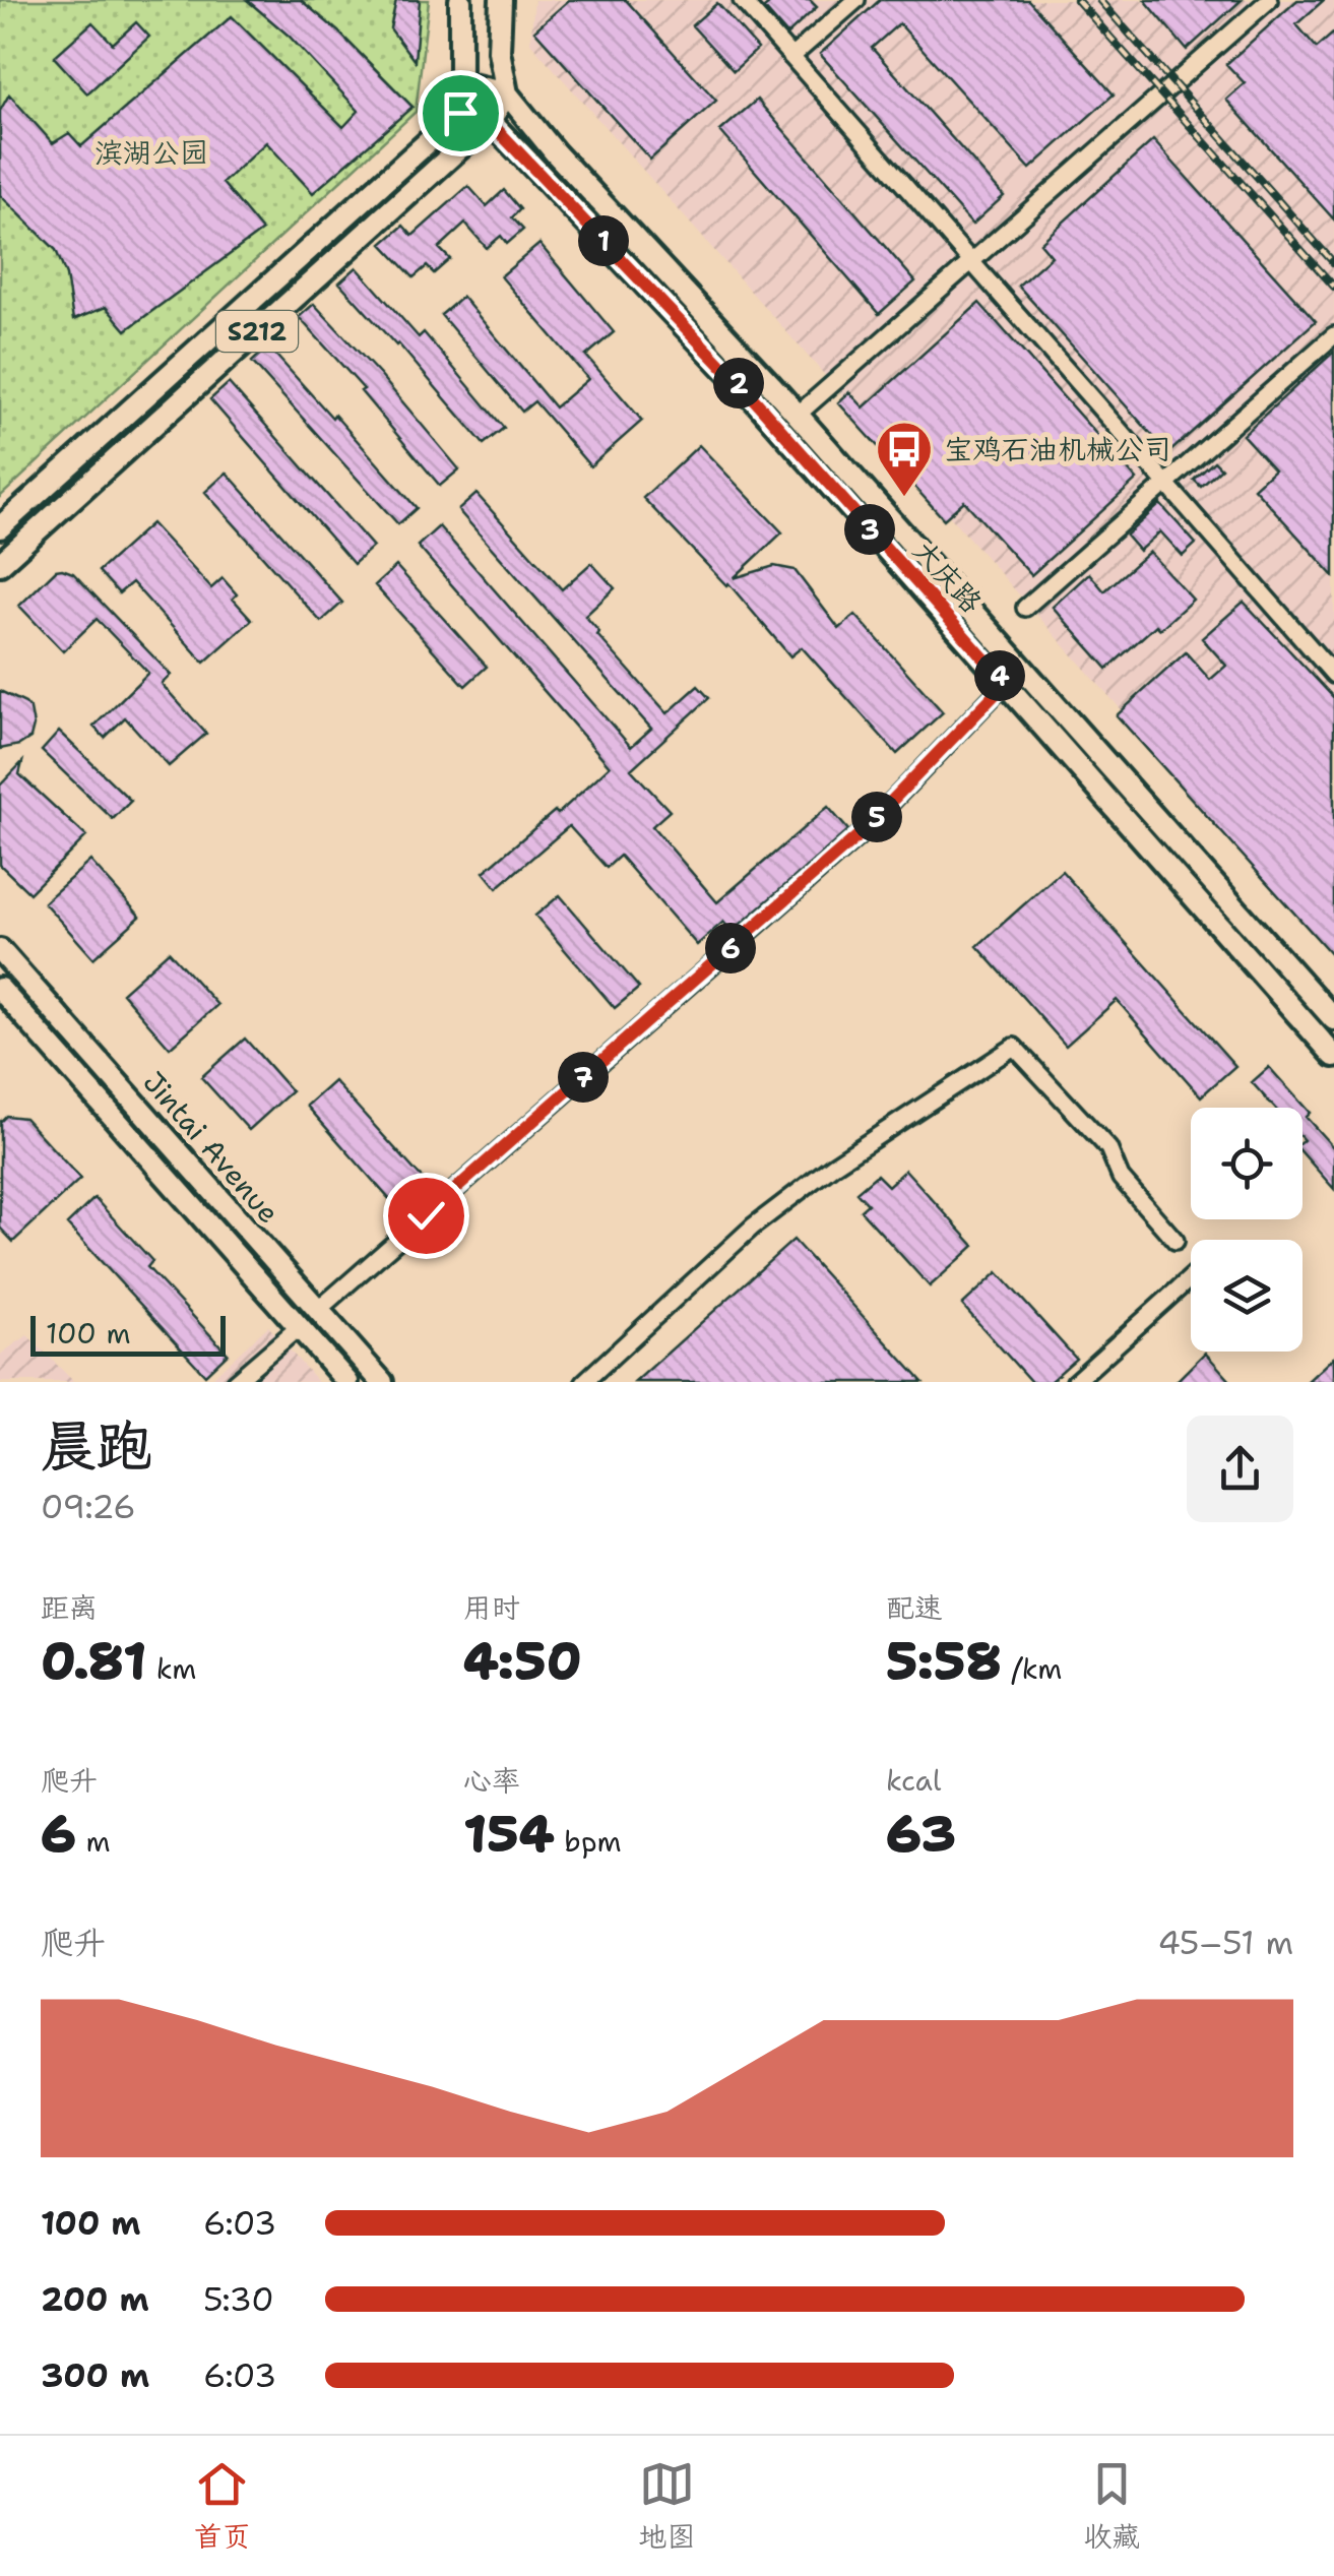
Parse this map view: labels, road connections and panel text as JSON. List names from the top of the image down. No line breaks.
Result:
{"streets":{"main road":["S212","大庆路","Jintai Avenue"]},"crossings":[["S212","大庆路"]],"parks":["滨湖公园"],"places":{"bus stop":["宝鸡石油机械公司"]},"scale_bar":"100 m","page":{"pins":["1","2","3","4","5","6","7"],"scale":"100 m","heading":["晨跑","09:26"],"stats":[["距离","0.81 km"],["用时","4:50"],["配速","5:58 /km"],["爬升","6 m"],["心率","154 bpm"],["kcal","63"]],"chart":["爬升","45–51 m"],"list":[{"name":"100 m","note":"6:03"},{"name":"200 m","note":"5:30"},{"name":"300 m","note":"6:03"}],"tabs":["首页","地图","收藏"]}}
